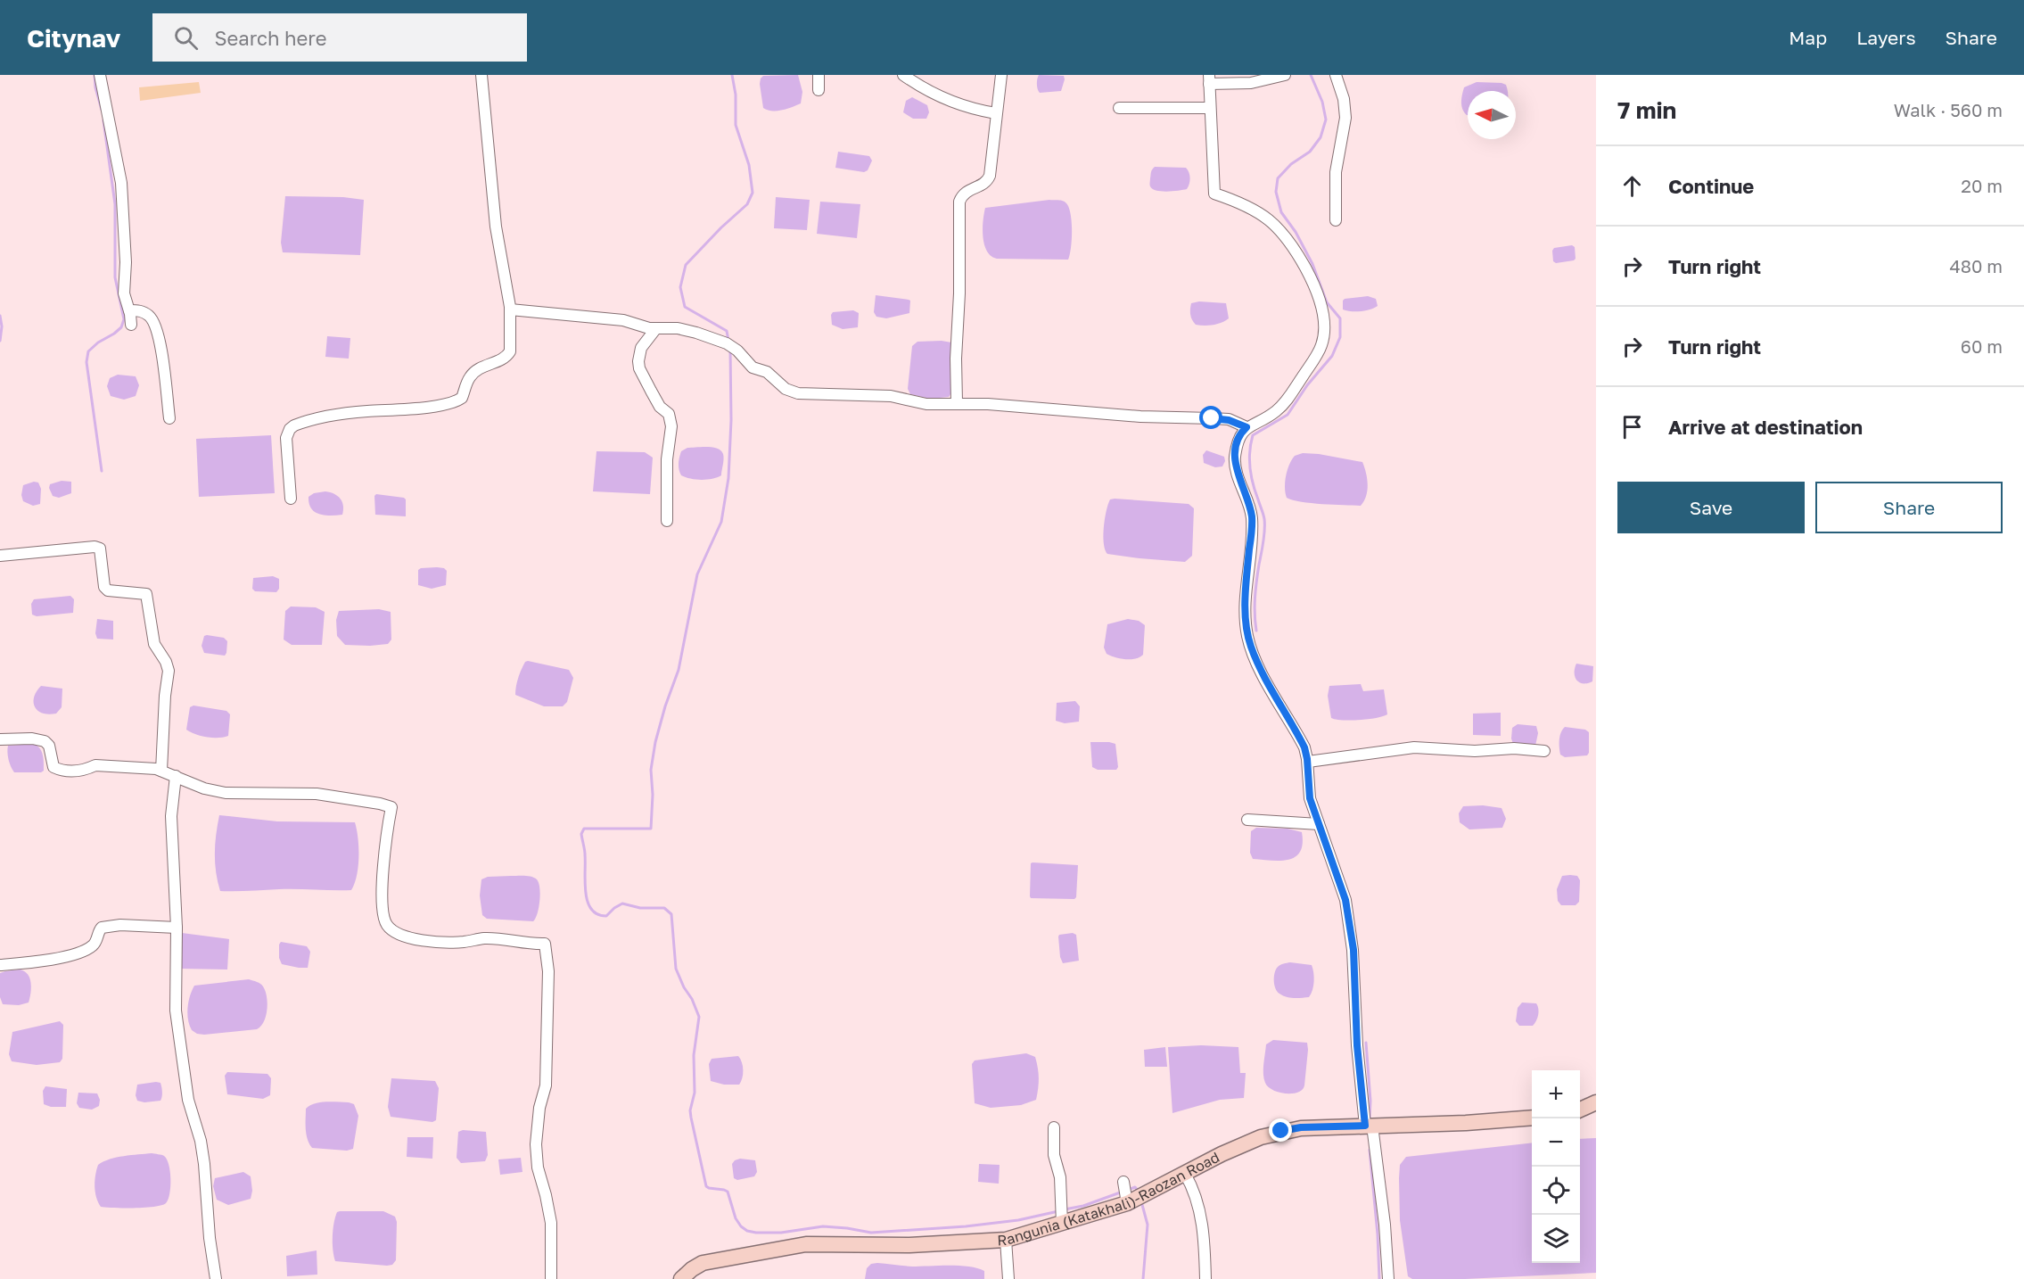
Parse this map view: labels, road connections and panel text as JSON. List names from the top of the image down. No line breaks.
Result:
{"streets":{"main road":["Rangunia (Katakhali)-Raozan Road"]},"north":"left","page":{"header":"Citynav","search":"Search here","nav":["Map","Layers","Share"],"heading":["7 min","Walk · 560 m"],"list":[["Continue","20 m"],["Turn right","480 m"],["Turn right","60 m"],"Arrive at destination"],"buttons":["Save","Share"],"map_buttons":["+","−"]}}
